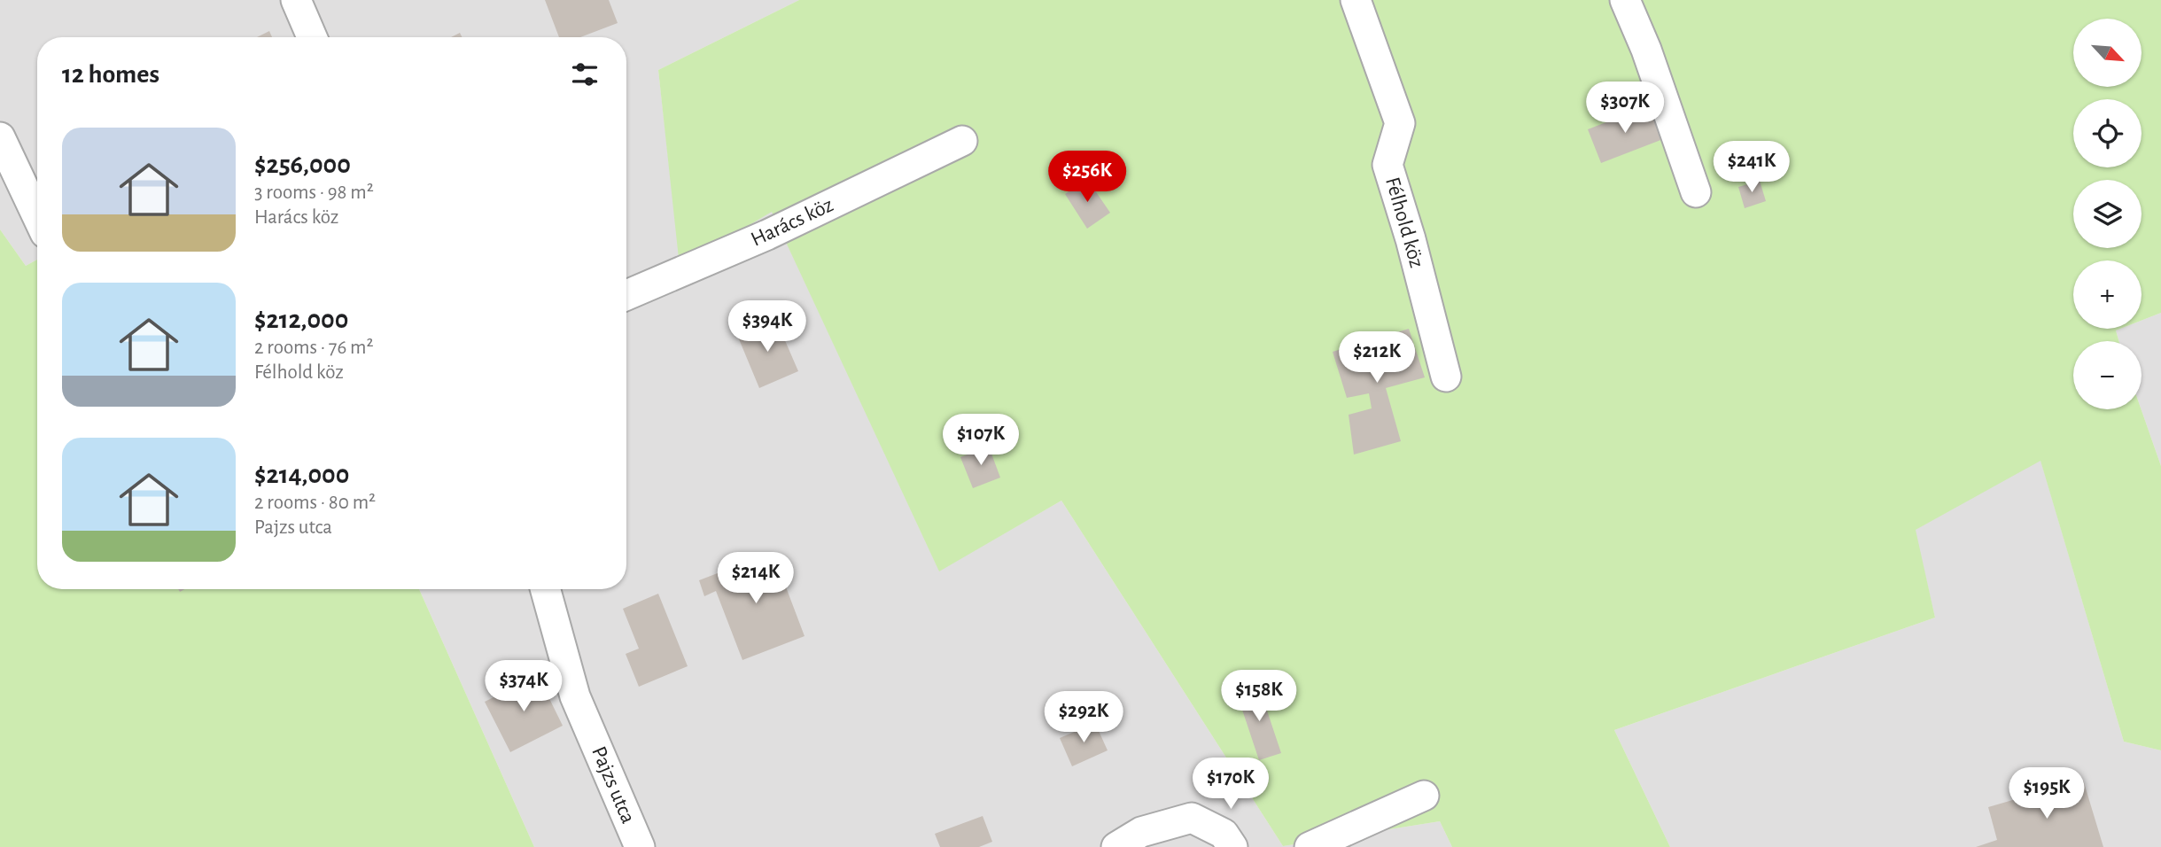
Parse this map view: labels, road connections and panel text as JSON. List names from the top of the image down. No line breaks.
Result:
{"streets":{"street":["Harács köz","Félhold köz","Pajzs utca"]},"north":"bottom right","page":{"map_buttons":["+","−"],"heading":"12 homes","price":["$307K","$241K","$256K","$394K","$212K","$107K","$214K","$374K","$158K","$292K","$170K","$195K"],"list":[{"name":"$256,000","note":"3 rooms · 98 m² · Harács köz"},{"name":"$212,000","note":"2 rooms · 76 m² · Félhold köz"},{"name":"$214,000","note":"2 rooms · 80 m² · Pajzs utca"}]}}
